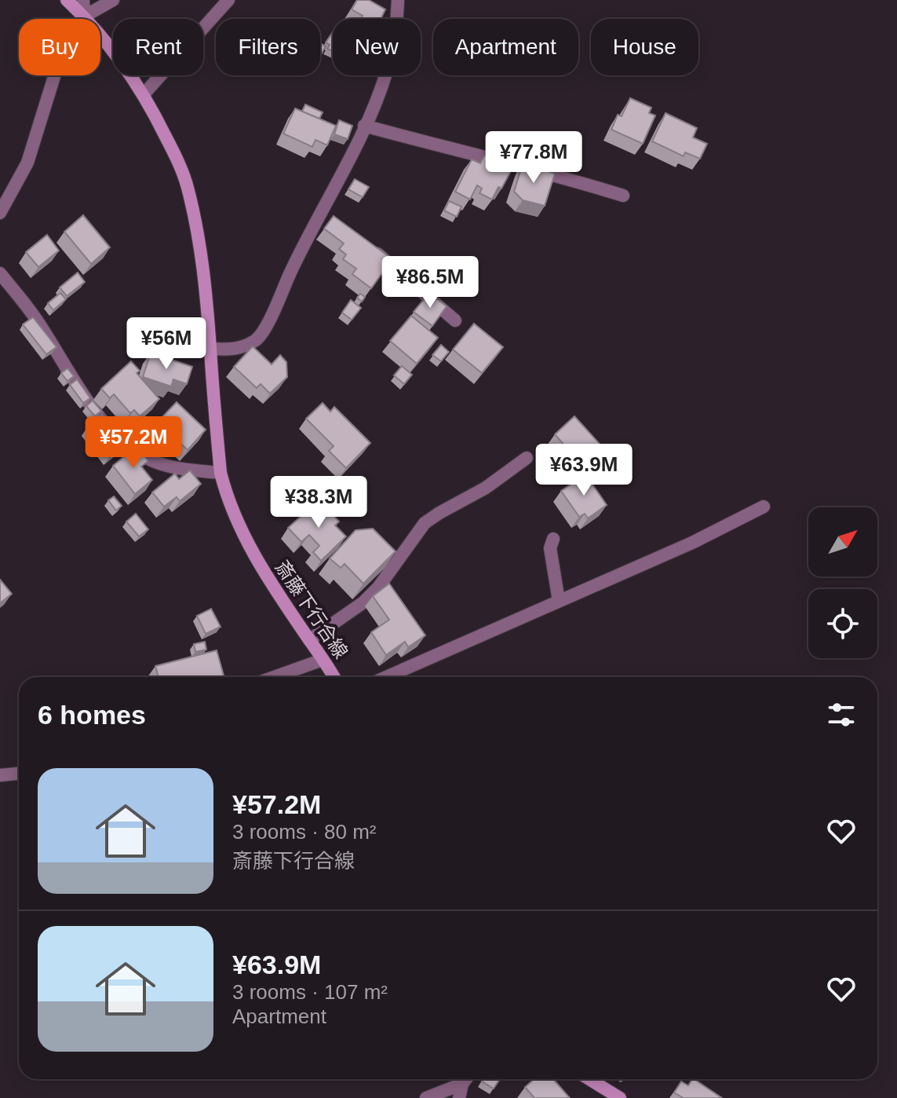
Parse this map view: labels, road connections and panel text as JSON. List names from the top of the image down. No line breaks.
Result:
{"streets":{"main road":["斎藤下行合線"]},"north":"top right","page":{"chip":["Buy","Rent","Filters","New","Apartment","House"],"price":["¥77.8M","¥86.5M","¥56M","¥57.2M","¥63.9M","¥38.3M"],"heading":"6 homes","list":[{"name":"¥57.2M","note":"3 rooms · 80 m² · 斎藤下行合線"},{"name":"¥63.9M","note":"3 rooms · 107 m² · Apartment"}]}}
